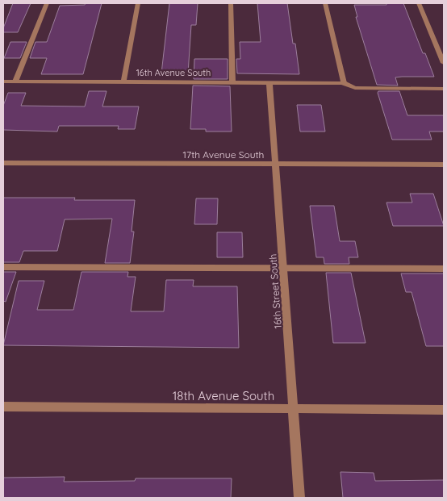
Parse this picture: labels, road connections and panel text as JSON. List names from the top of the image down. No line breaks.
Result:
{"streets":{"street":["16th Avenue South","17th Avenue South","16th Street South","18th Avenue South"]},"crossings":[["16th Avenue South","16th Street South"],["17th Avenue South","16th Street South"],["16th Street South","18th Avenue South"]]}
